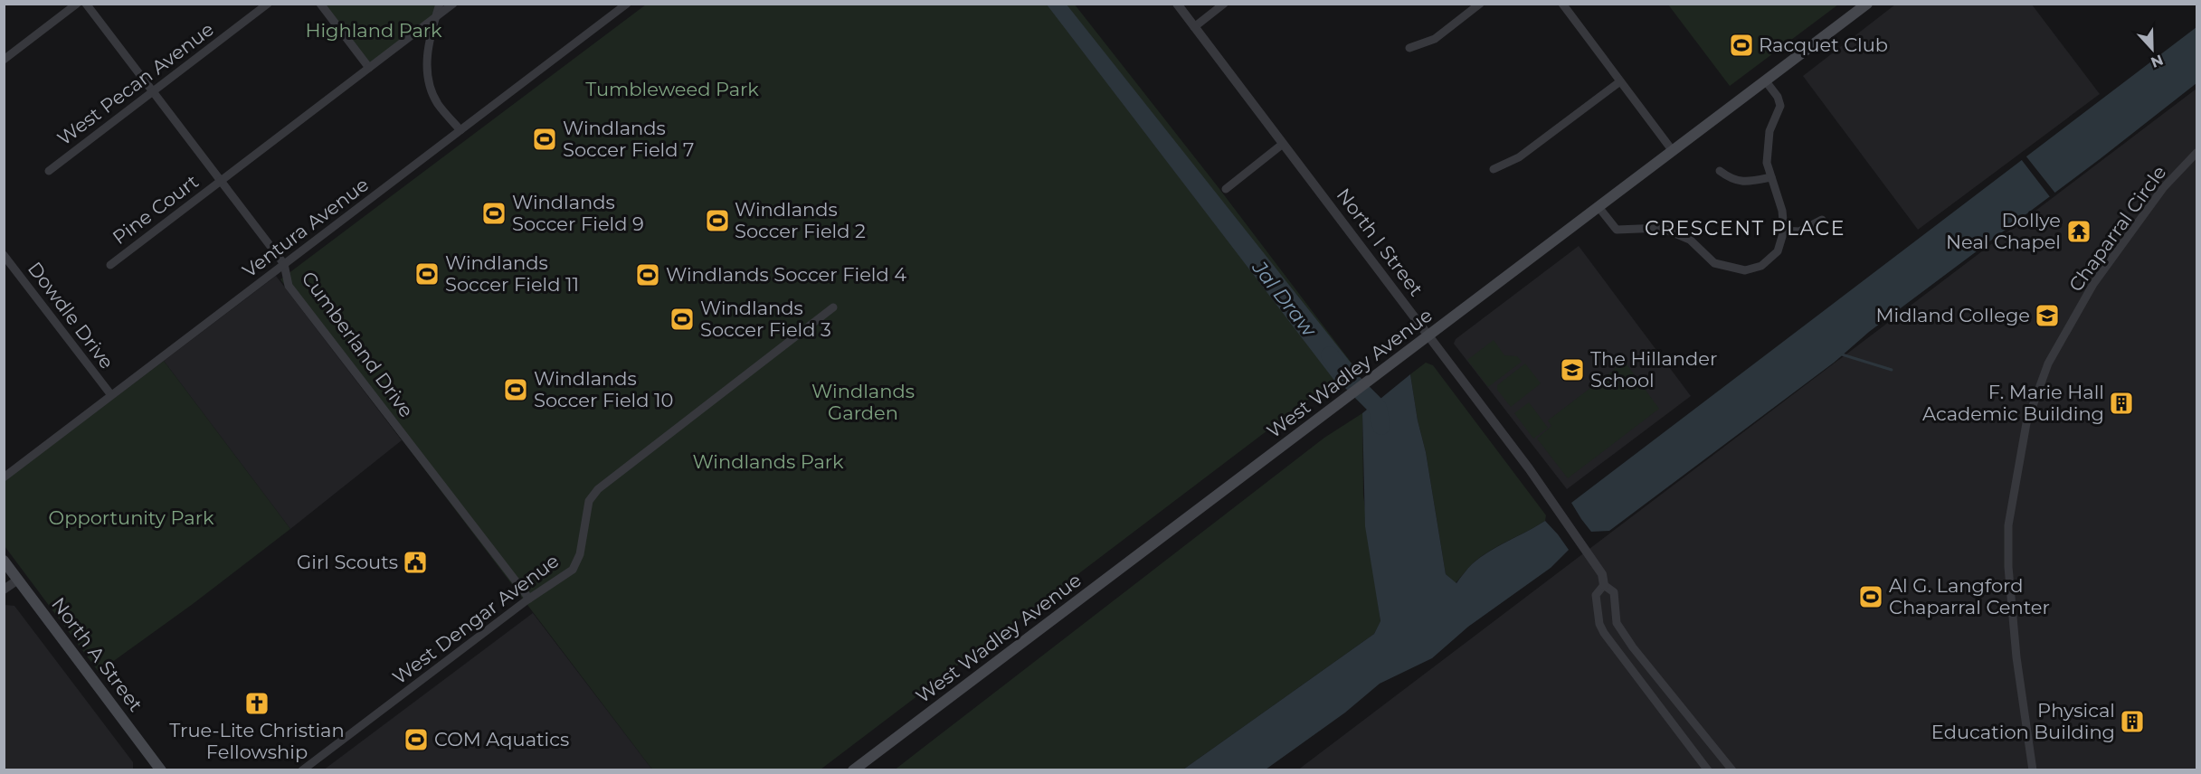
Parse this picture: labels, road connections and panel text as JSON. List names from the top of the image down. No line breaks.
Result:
{"streets":{"main road":["West Wadley Avenue","North A Street"],"street":["West Pecan Avenue","Pine Court","Ventura Avenue","Chaparral Circle","North I Street","Dowdle Drive","Cumberland Drive","West Dengar Avenue"]},"crossings":[["West Pecan Avenue","Cumberland Drive"],["Pine Court","Cumberland Drive"],["Ventura Avenue","Dowdle Drive"],["Ventura Avenue","Cumberland Drive"],["North I Street","West Wadley Avenue"],["Cumberland Drive","West Dengar Avenue"]],"districts":["CRESCENT PLACE"],"water":["Jal Draw"],"parks":["Highland Park","Tumbleweed Park","Windlands Garden","Windlands Park","Opportunity Park"],"places":{"sports":["Racquet Club","Windlands Soccer Field 7","Windlands Soccer Field 9","Windlands Soccer Field 2","Windlands Soccer Field 11","Windlands Soccer Field 4","Windlands Soccer Field 3","Windlands Soccer Field 10","Al G. Langford Chaparral Center","COM Aquatics"],"temple":["Dollye Neal Chapel"],"school or university":["Midland College","The Hillander School"],"building":["F. Marie Hall Academic Building","Physical Education Building"],"public building":["Girl Scouts"],"church":["True-Lite Christian Fellowship"]},"north":"bottom"}
